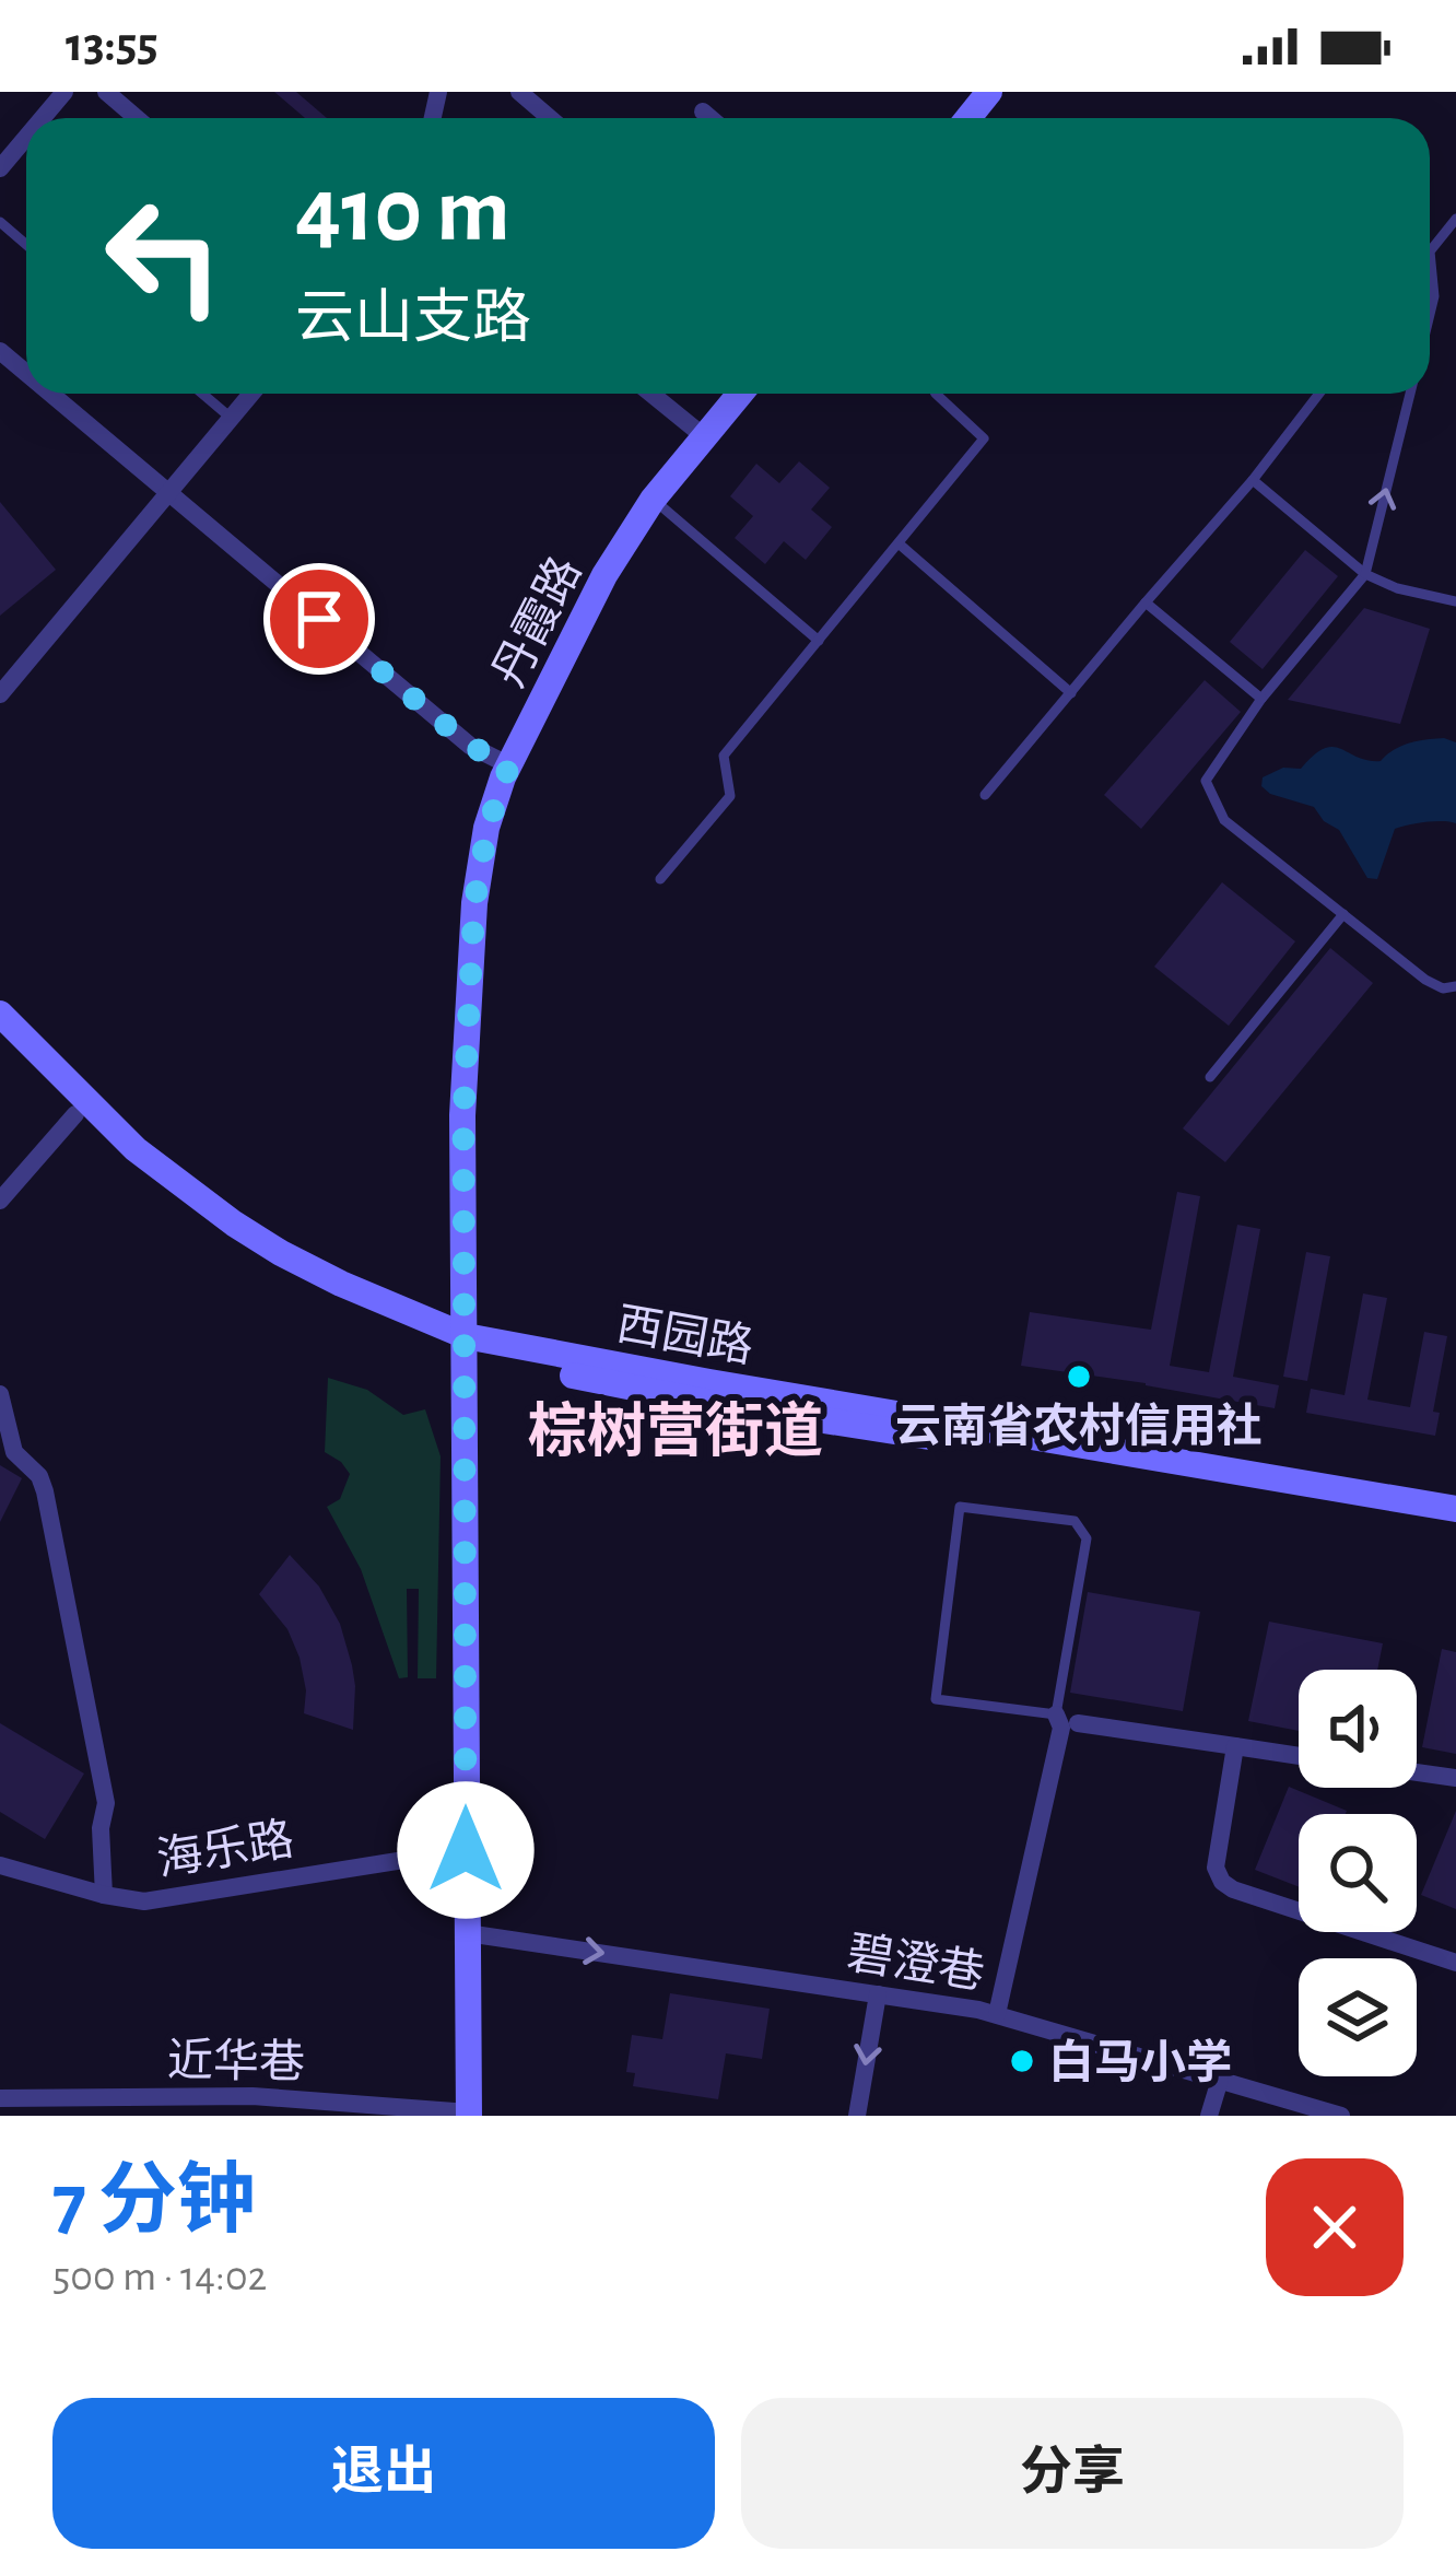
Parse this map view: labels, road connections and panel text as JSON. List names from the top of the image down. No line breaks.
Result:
{"streets":{"main road":["丹霞路","西园路"],"street":["海乐路","碧澄巷","近华巷"]},"crossings":[["丹霞路","西园路"],["丹霞路","海乐路"],["丹霞路","碧澄巷"],["丹霞路","近华巷"]],"one_way":["碧澄巷"],"districts":["棕树营街道"],"places":["云南省农村信用社","白马小学"],"page":{"status":"13:55","turn":["410 m","云山支路"],"heading":["7 分钟","500 m · 14:02"],"buttons":["退出","分享"]}}
